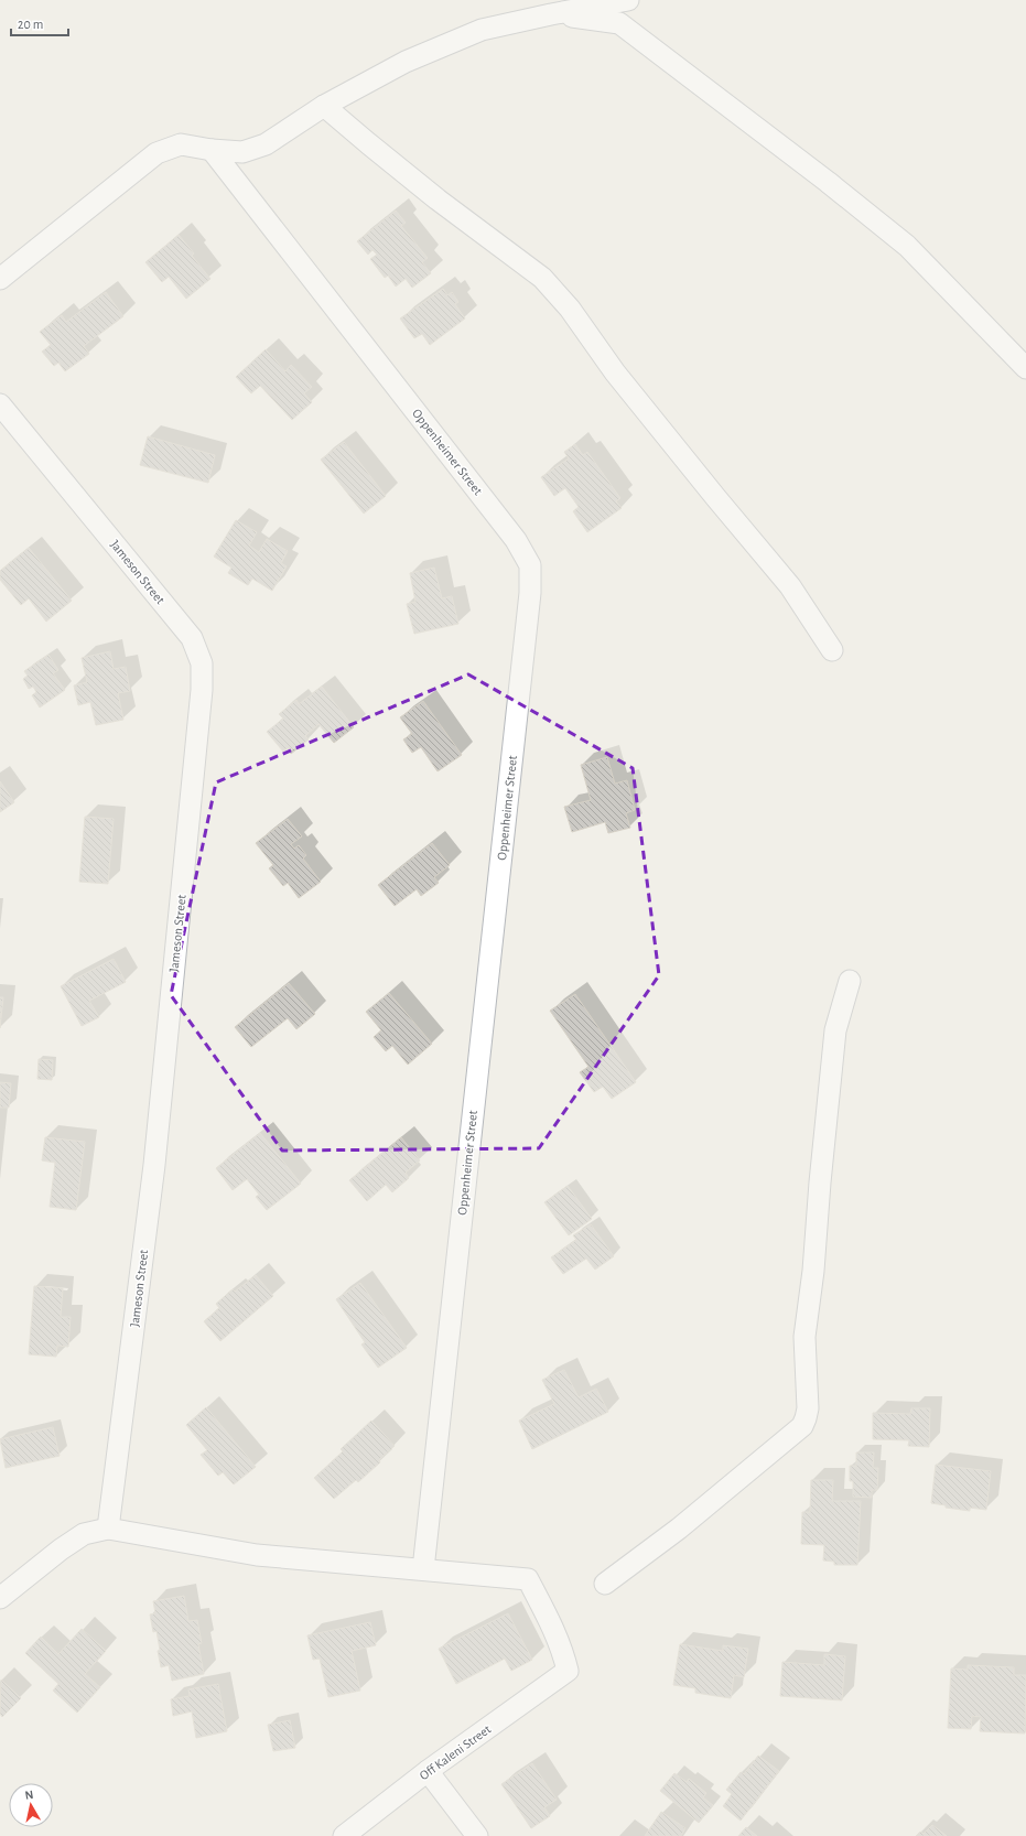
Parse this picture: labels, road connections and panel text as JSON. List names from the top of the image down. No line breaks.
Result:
{"streets":{"street":["Oppenheimer Street","Jameson Street","Off Kaleni Street"]},"crossings":[["Oppenheimer Street","Off Kaleni Street"]],"scale_bar":"20 m","north":"top"}
